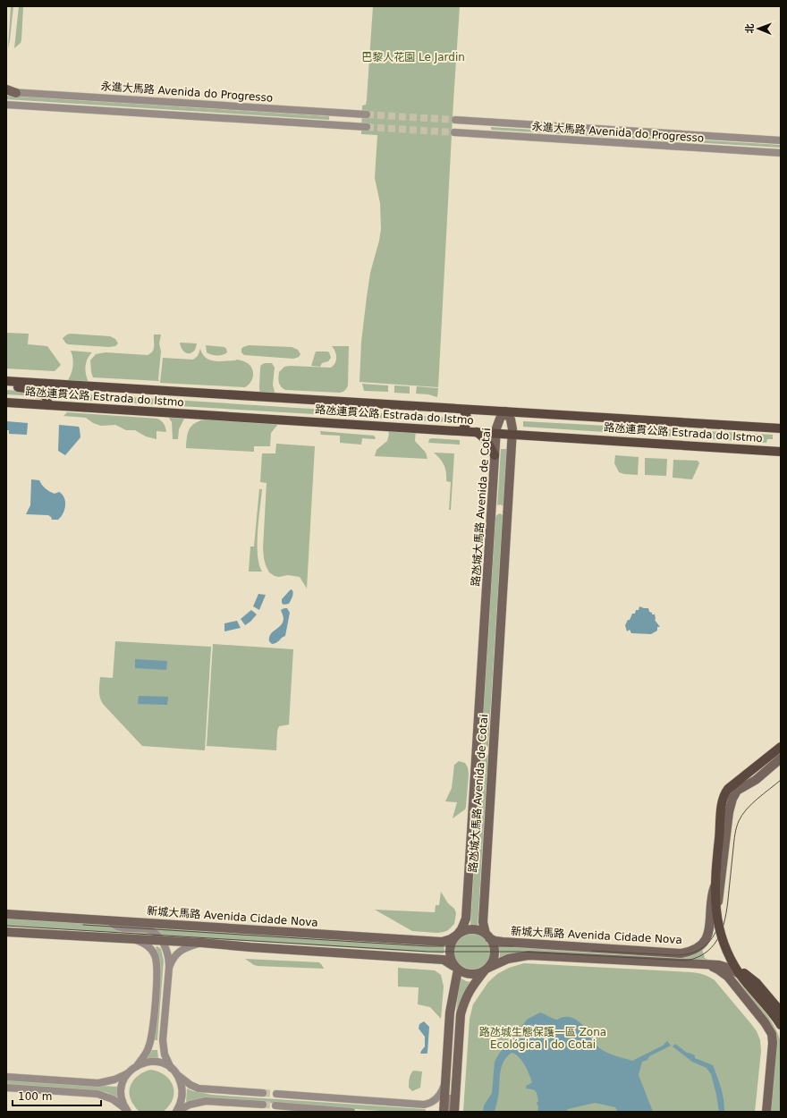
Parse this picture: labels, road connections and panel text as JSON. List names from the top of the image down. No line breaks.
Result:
{"streets":{"main road":["路氹連貫公路 Estrada do Istmo","路氹城大馬路 Avenida de Cotai","新城大馬路 Avenida Cidade Nova"],"street":["永進大馬路 Avenida do Progresso"]},"crossings":[["路氹連貫公路 Estrada do Istmo","路氹城大馬路 Avenida de Cotai"],["路氹城大馬路 Avenida de Cotai","新城大馬路 Avenida Cidade Nova"]],"parks":["巴黎人花園 Le Jardin","路氹城生態保護一區 Zona Ecológica I do Cotai"],"scale_bar":"100 m","north":"left"}
